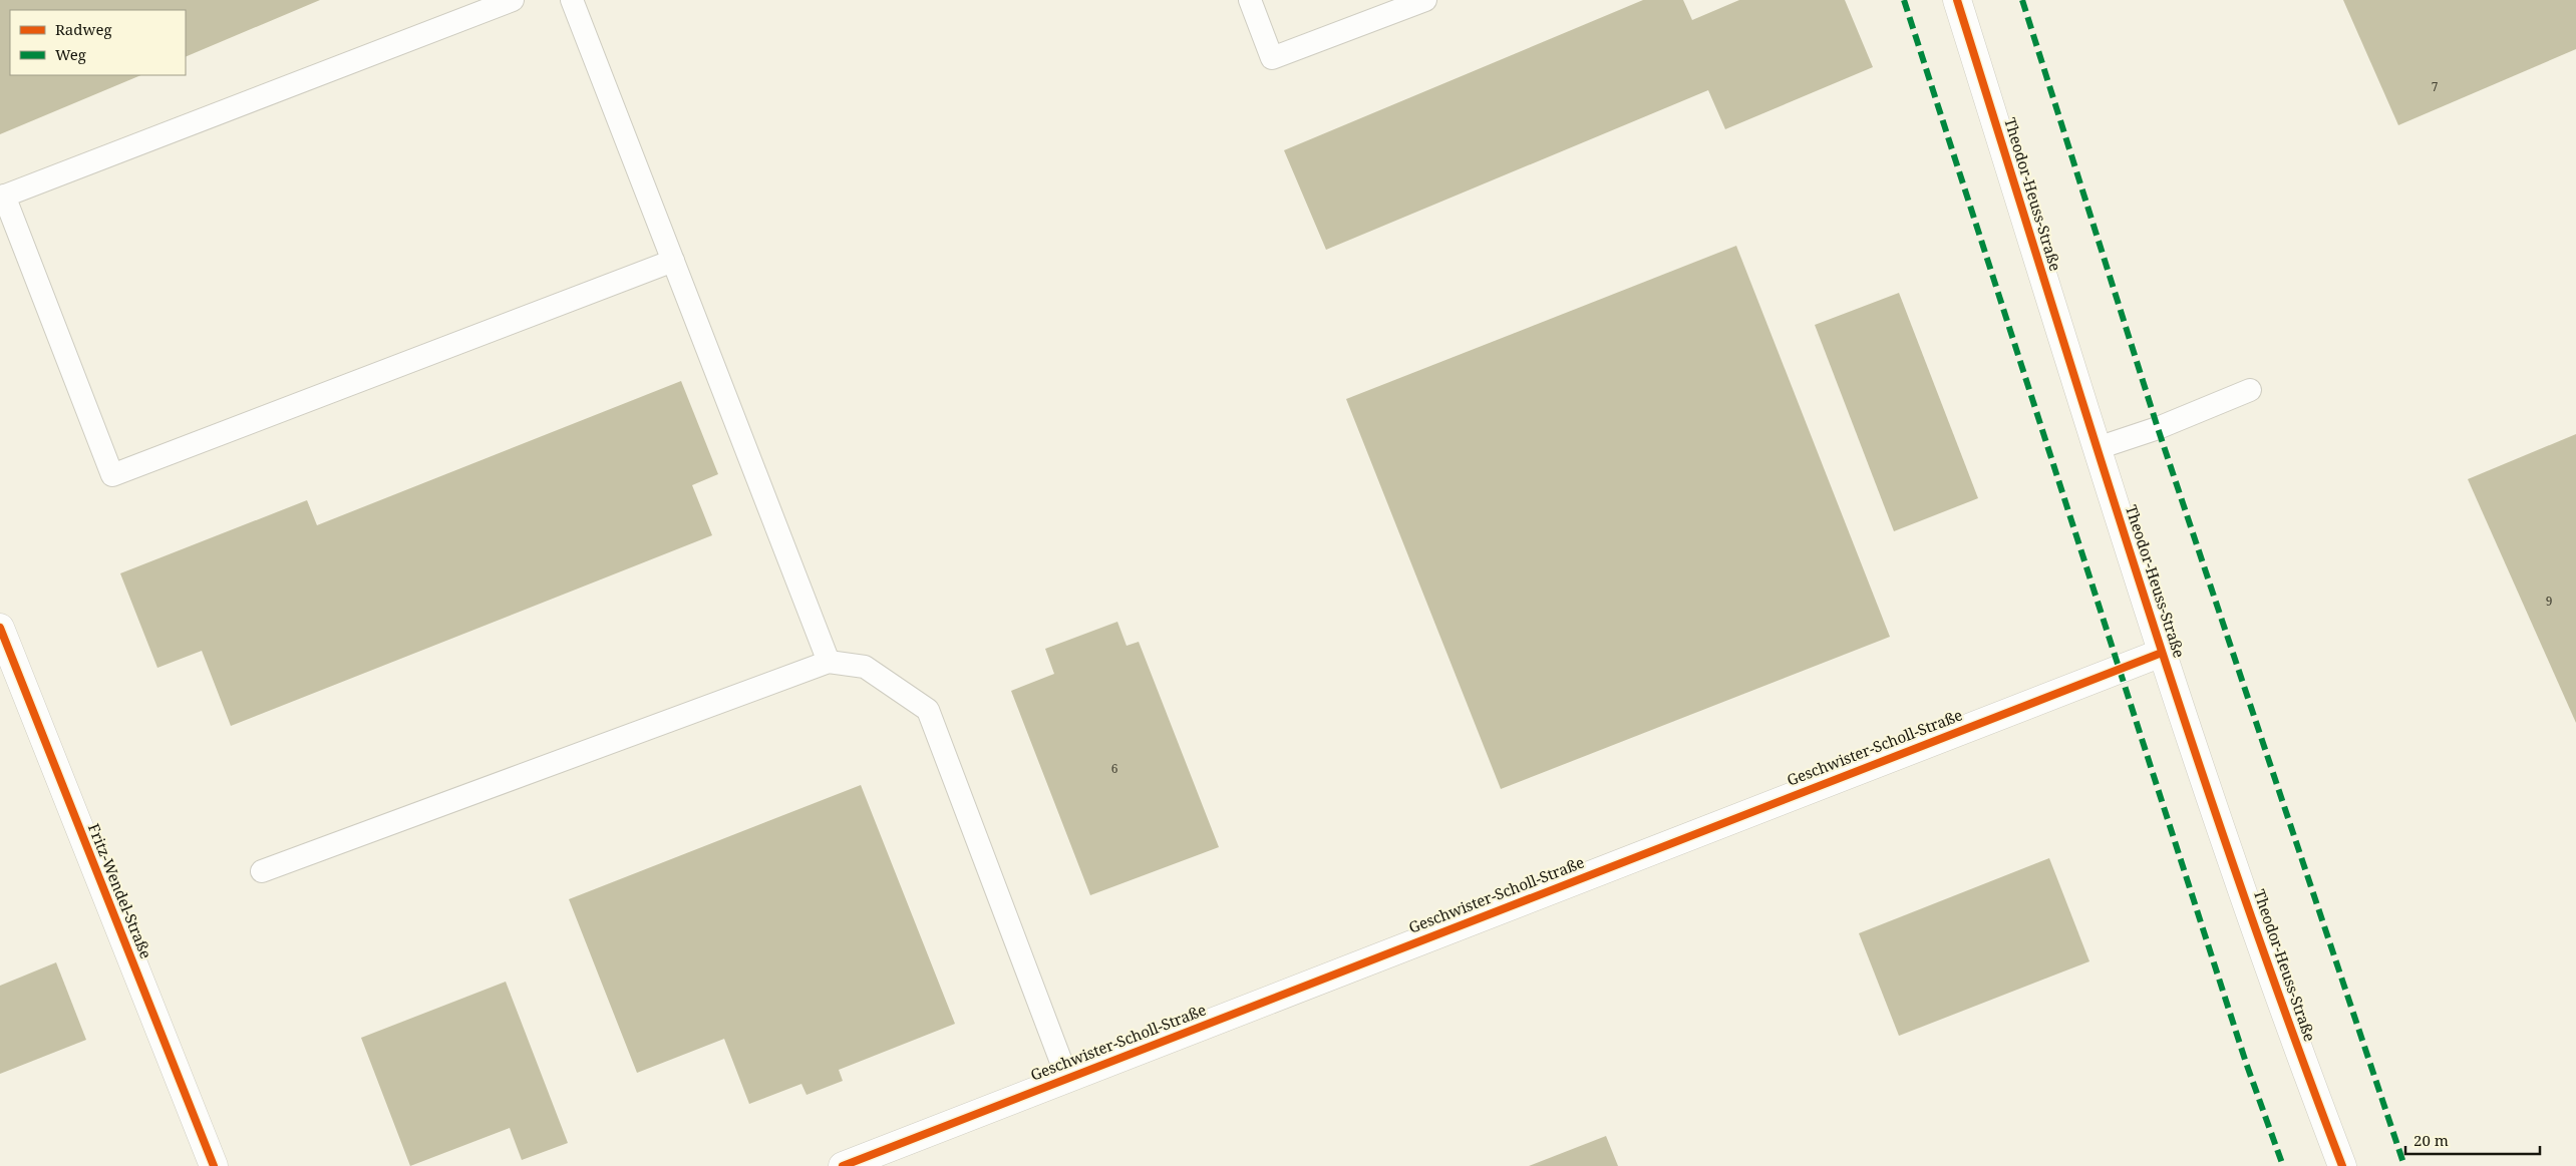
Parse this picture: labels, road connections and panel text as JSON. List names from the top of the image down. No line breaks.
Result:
{"streets":{"street":["Theodor-Heuss-Straße","Geschwister-Scholl-Straße","Fritz-Wendel-Straße"]},"crossings":[["Theodor-Heuss-Straße","Geschwister-Scholl-Straße"]],"house_numbers":["7","9","6"],"legend":["Radweg","Weg"],"scale_bar":"20 m"}
